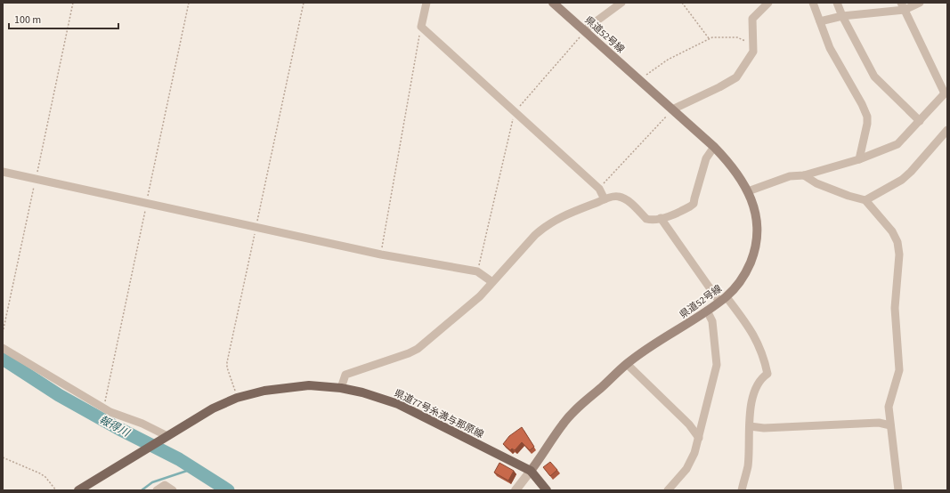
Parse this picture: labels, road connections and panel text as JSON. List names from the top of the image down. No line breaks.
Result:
{"streets":{"main road":["県道52号線","県道77号糸満与那原線"]},"crossings":[["県道52号線","県道77号糸満与那原線"]],"water":["報得川"],"scale_bar":"100 m"}
